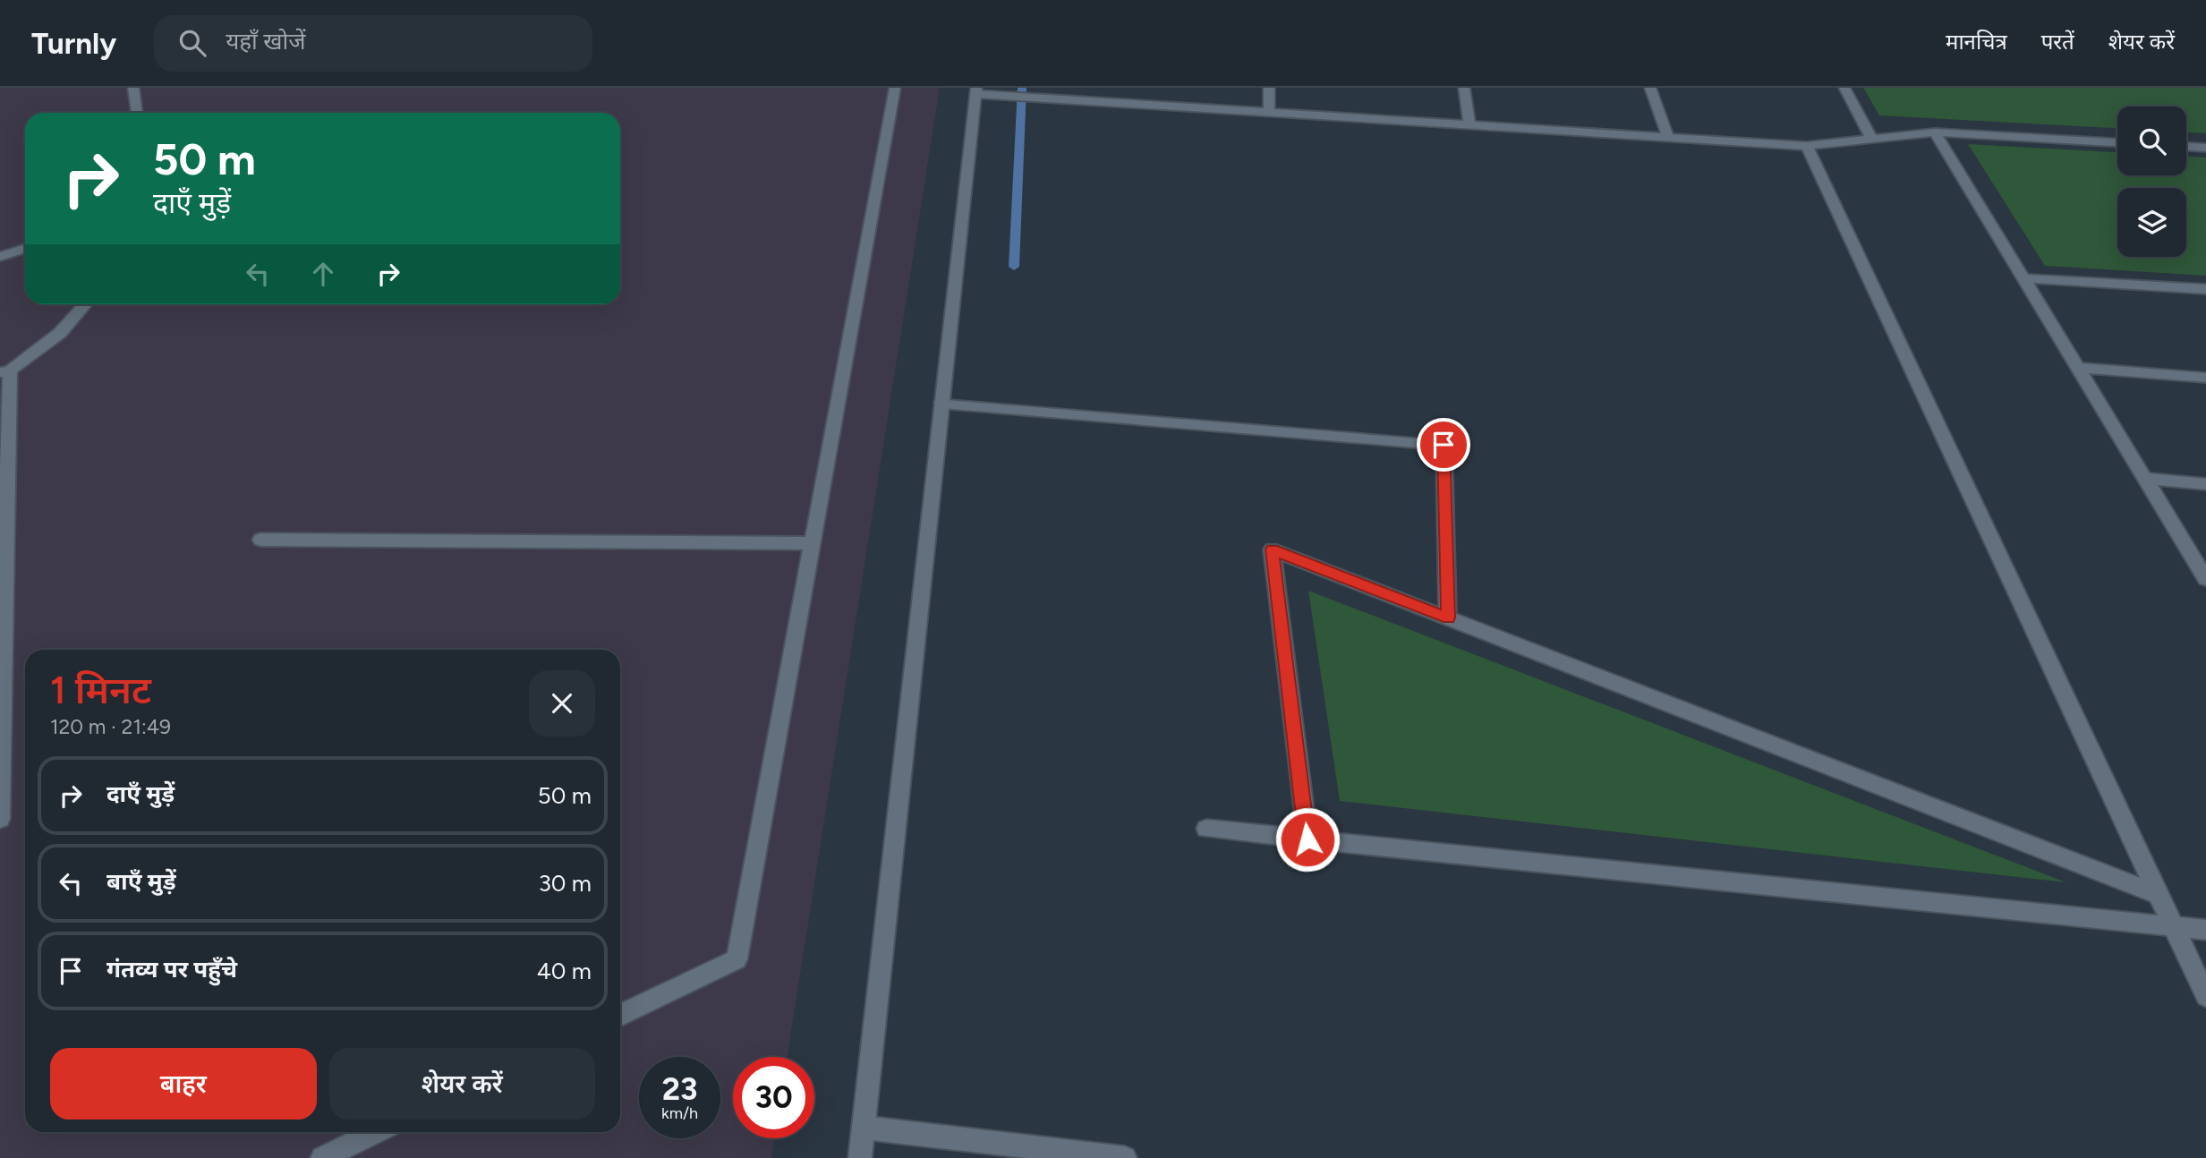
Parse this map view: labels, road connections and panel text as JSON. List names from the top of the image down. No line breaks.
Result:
{"page":{"header":"Turnly","search":"यहाँ खोजें","nav":["मानचित्र","परतें","शेयर करें"],"turn":["50 m","दाएँ मुड़ें"],"heading":["1 मिनट","120 m · 21:49"],"list":[{"name":"दाएँ मुड़ें","value":"50 m"},{"name":"बाएँ मुड़ें","value":"30 m"},{"name":"गंतव्य पर पहुँचे","value":"40 m"}],"buttons":["बाहर","शेयर करें"],"speed":"23 km/h","limit":"30"}}
